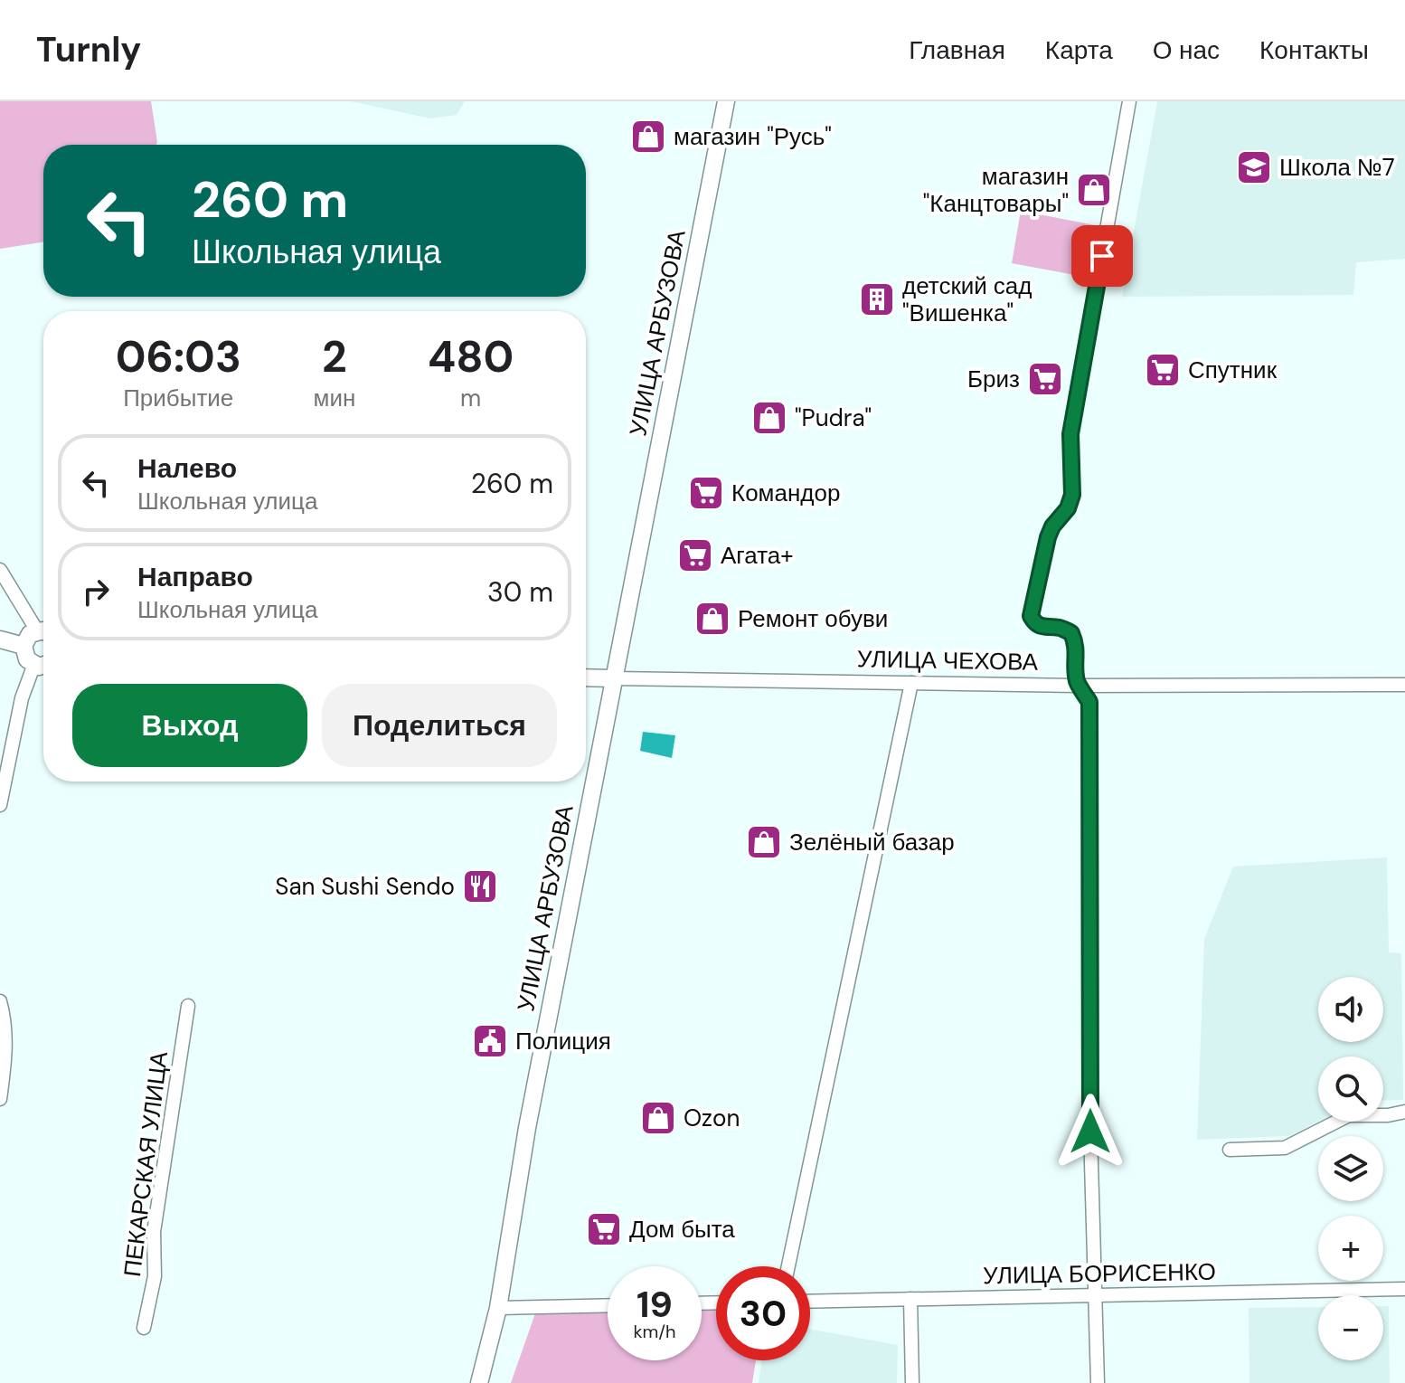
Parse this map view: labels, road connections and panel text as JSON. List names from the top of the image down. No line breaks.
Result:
{"streets":{"street":["УЛИЦА АРБУЗОВА","УЛИЦА ЧЕХОВА","ПЕКАРСКАЯ УЛИЦА","УЛИЦА БОРИСЕНКО"]},"crossings":[["УЛИЦА АРБУЗОВА","УЛИЦА ЧЕХОВА"]],"places":{"shop":["магазин \"Русь\"","магазин \"Канцтовары\"","\"Pudra\"","Ремонт обуви","Зелёный базар","Ozon"],"school or university":["Школа №7"],"building":["детский сад \"Вишенка\""],"supermarket":["Спутник","Бриз","Командор","Агата+","Дом быта"],"restaurant":["San Sushi Sendo"],"public building":["Полиция"]},"page":{"header":"Turnly","nav":["Главная","Карта","О нас","Контакты"],"turn":["260 m","Школьная улица"],"eta":["06:03","Прибытие","2","мин","480","m"],"list":[{"name":"Налево","note":"Школьная улица","value":"260 m"},{"name":"Направо","note":"Школьная улица","value":"30 m"}],"buttons":["Выход","Поделиться"],"map_buttons":["+","−"],"speed":"19 km/h","limit":"30"}}
